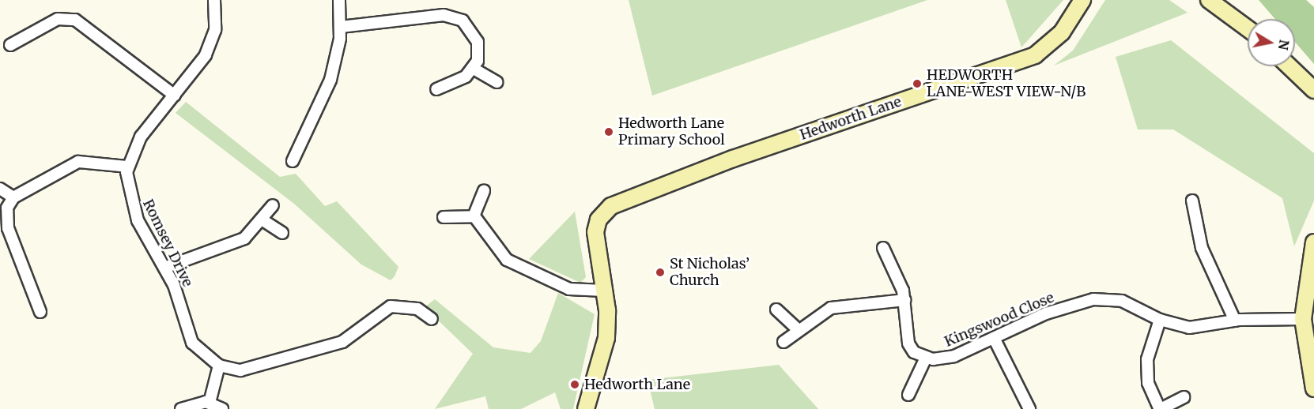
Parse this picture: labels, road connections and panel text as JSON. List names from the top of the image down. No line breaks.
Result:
{"streets":{"street":["Hedworth Lane","Romsey Drive","Kingswood Close"]},"places":["HEDWORTH LANE-WEST VIEW-N/B","Hedworth Lane Primary School","St Nicholas’ Church","Hedworth Lane"],"north":"right"}
